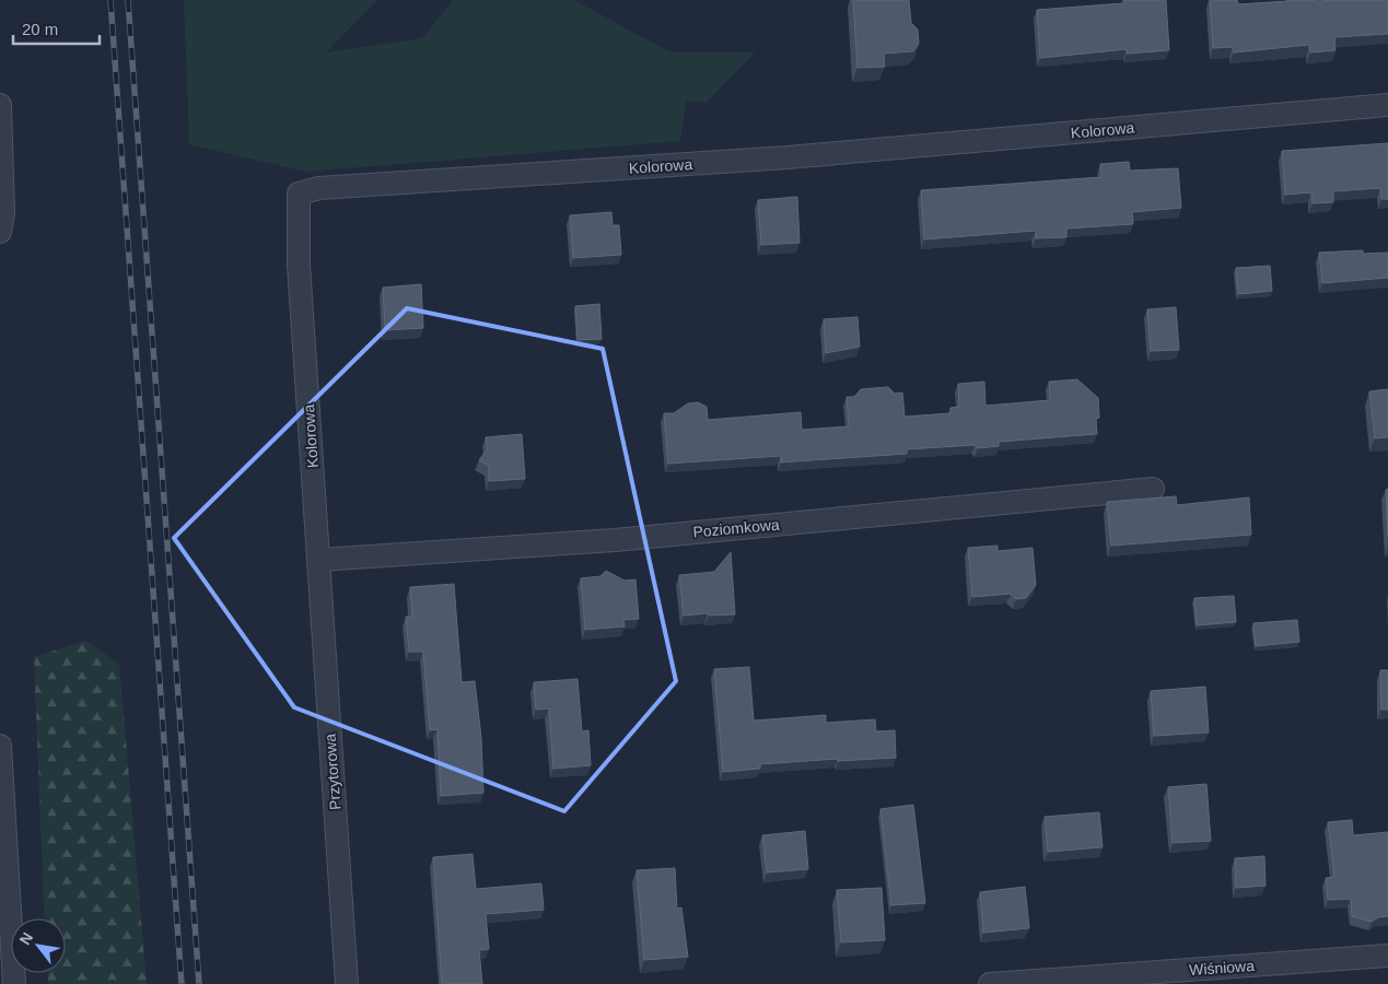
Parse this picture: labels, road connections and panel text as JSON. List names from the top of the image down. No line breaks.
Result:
{"streets":{"street":["Kolorowa","Poziomkowa","Przytorowa","Wiśniowa"]},"crossings":[["Kolorowa","Poziomkowa"],["Kolorowa","Przytorowa"],["Poziomkowa","Przytorowa"]],"scale_bar":"20 m","north":"top left"}
